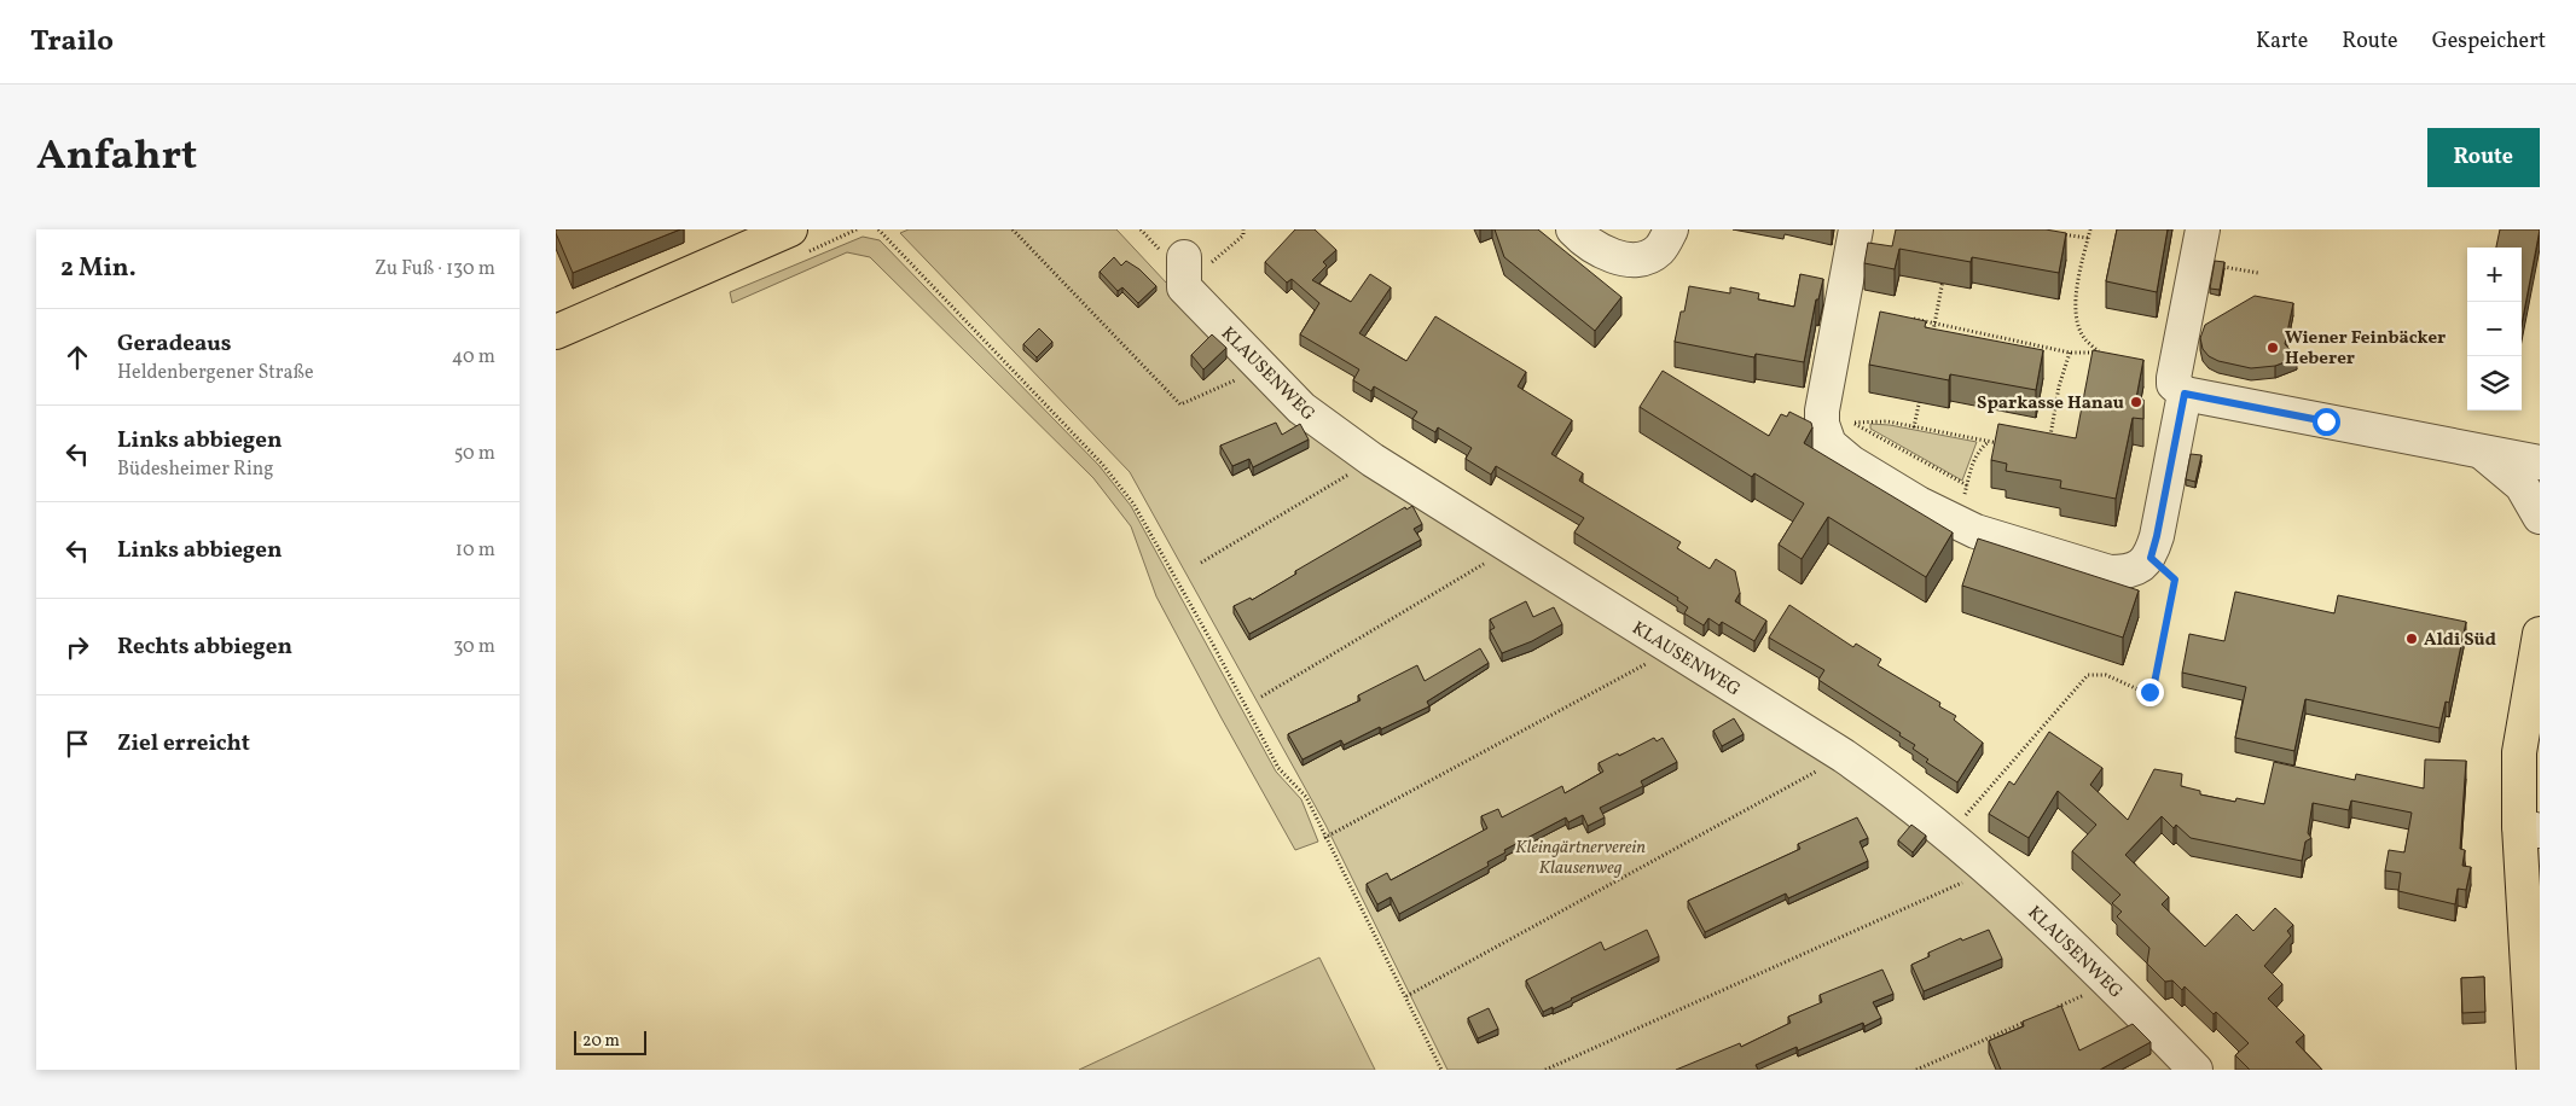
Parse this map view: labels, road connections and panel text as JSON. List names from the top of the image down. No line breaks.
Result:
{"streets":{"street":["KLAUSENWEG"]},"parks":["Kleingärtnerverein Klausenweg"],"places":["Wiener Feinbäcker Heberer","Sparkasse Hanau","Aldi Süd"],"scale_bar":"20 m","page":{"header":"Trailo","nav":["Karte","Route","Gespeichert"],"title":"Anfahrt","buttons":"Route","heading":["2 Min.","Zu Fuß · 130 m"],"map_buttons":["+","−"],"list":[["Geradeaus","Heldenbergener Straße","40 m"],["Links abbiegen","Büdesheimer Ring","50 m"],["Links abbiegen","10 m"],["Rechts abbiegen","30 m"],"Ziel erreicht"],"scale":"20 m"}}
